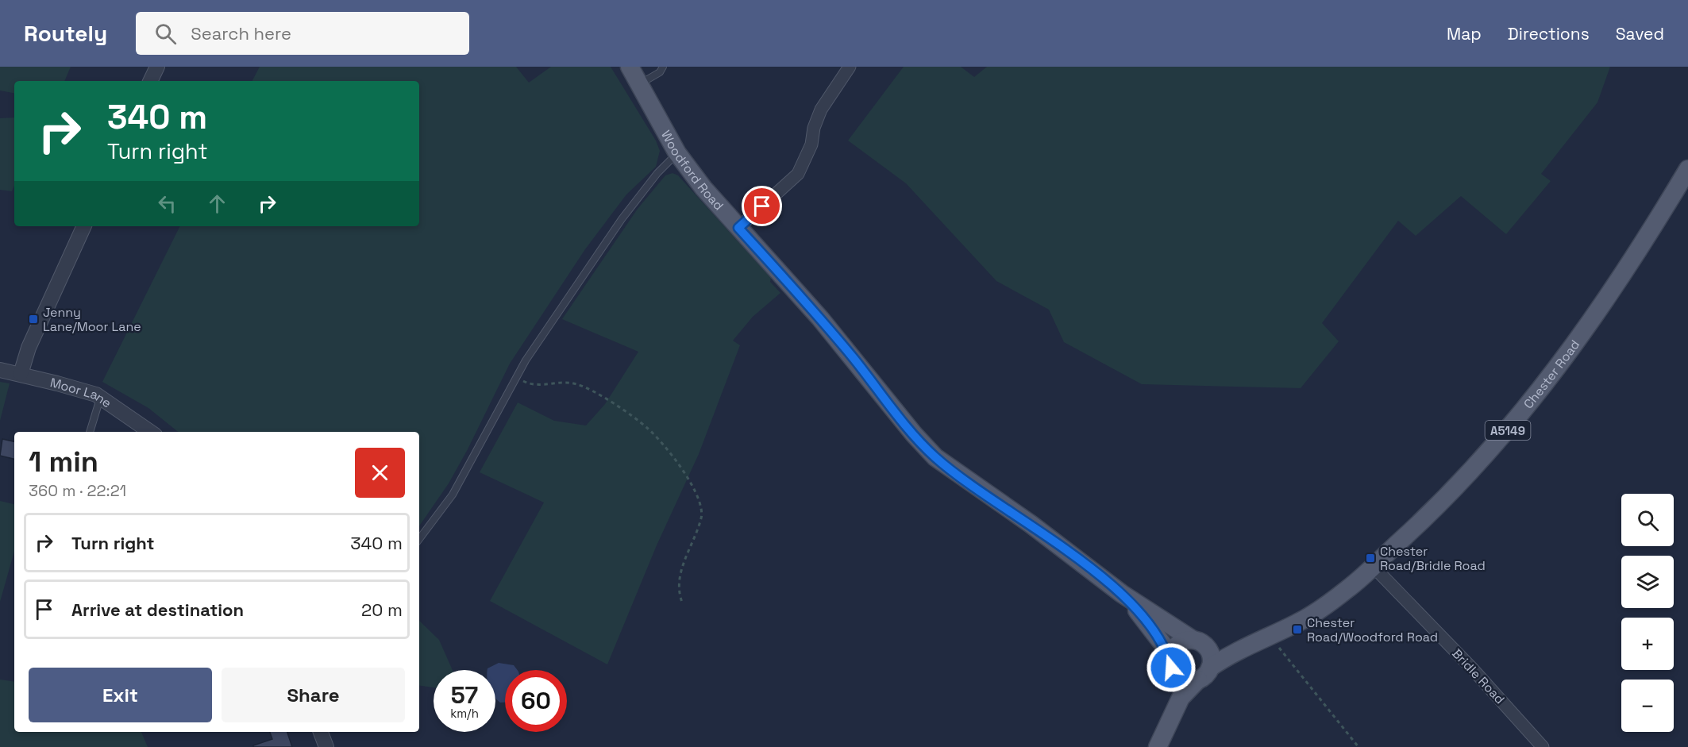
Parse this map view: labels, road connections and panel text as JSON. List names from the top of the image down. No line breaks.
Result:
{"streets":{"main road":["Woodford Road","Chester Road","A5149"],"street":["Moor Lane","Bridle Road"]},"crossings":[["Woodford Road","Chester Road"],["Chester Road","Bridle Road"]],"places":{"transit":["Jenny Lane/Moor Lane","Chester Road/Bridle Road","Chester Road/Woodford Road"]},"page":{"header":"Routely","search":"Search here","nav":["Map","Directions","Saved"],"turn":["340 m","Turn right"],"heading":["1 min","360 m · 22:21"],"map_buttons":["+","−"],"list":[{"name":"Turn right","value":"340 m"},{"name":"Arrive at destination","value":"20 m"}],"buttons":["Exit","Share"],"speed":"57 km/h","limit":"60"}}
